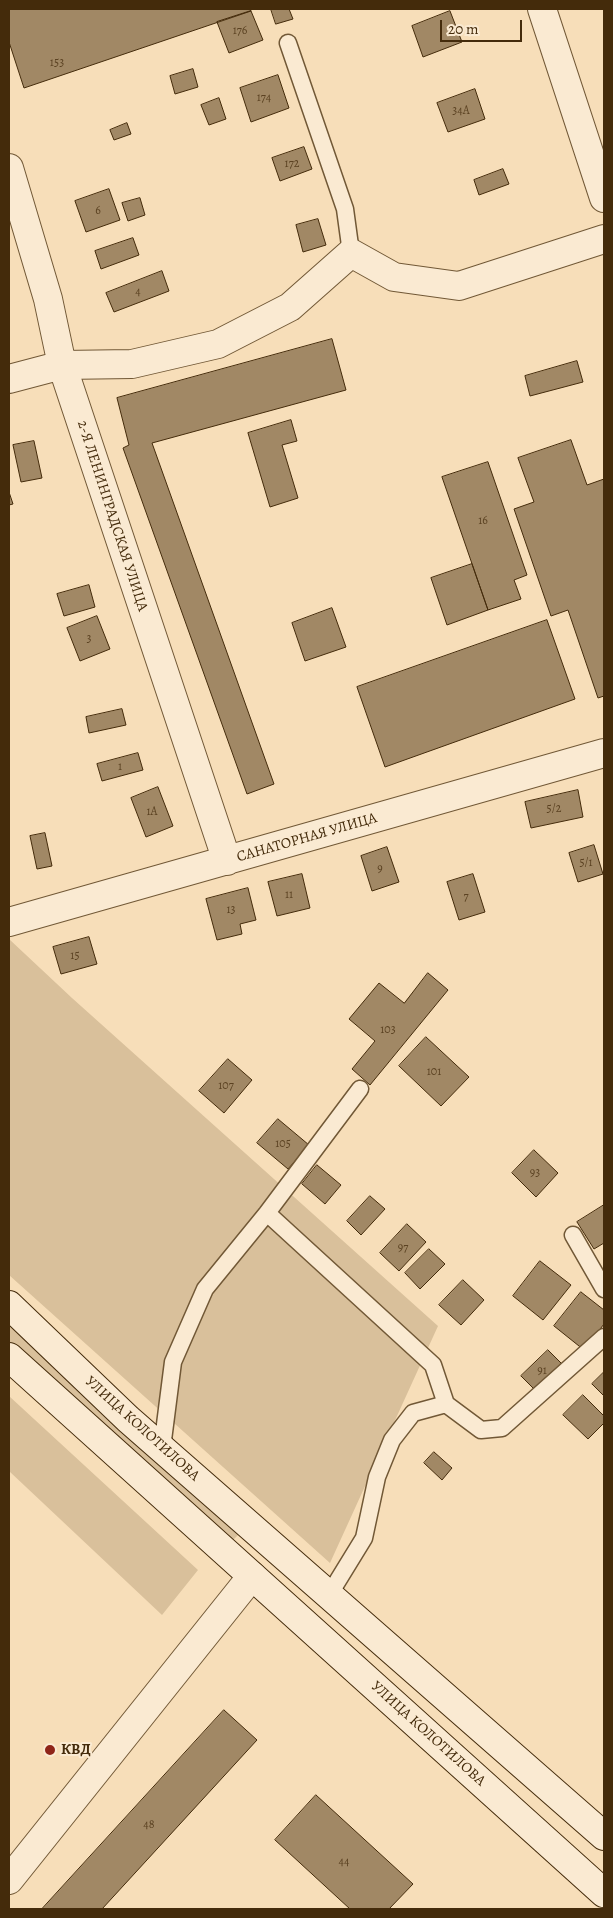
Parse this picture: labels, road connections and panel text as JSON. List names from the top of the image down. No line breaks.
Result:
{"streets":{"street":["2-Я ЛЕНИНГРАДСКАЯ УЛИЦА","САНАТОРНАЯ УЛИЦА","УЛИЦА КОЛОТИЛОВА"]},"crossings":[["2-Я ЛЕНИНГРАДСКАЯ УЛИЦА","САНАТОРНАЯ УЛИЦА"]],"places":["КВД"],"house_numbers":["176","153","174","34А","172","6","4","16","3","1","5/2","1А","5/1","9","11","7","13","15","103","101","107","105","93","97","91","48","44"],"scale_bar":"20 m"}
